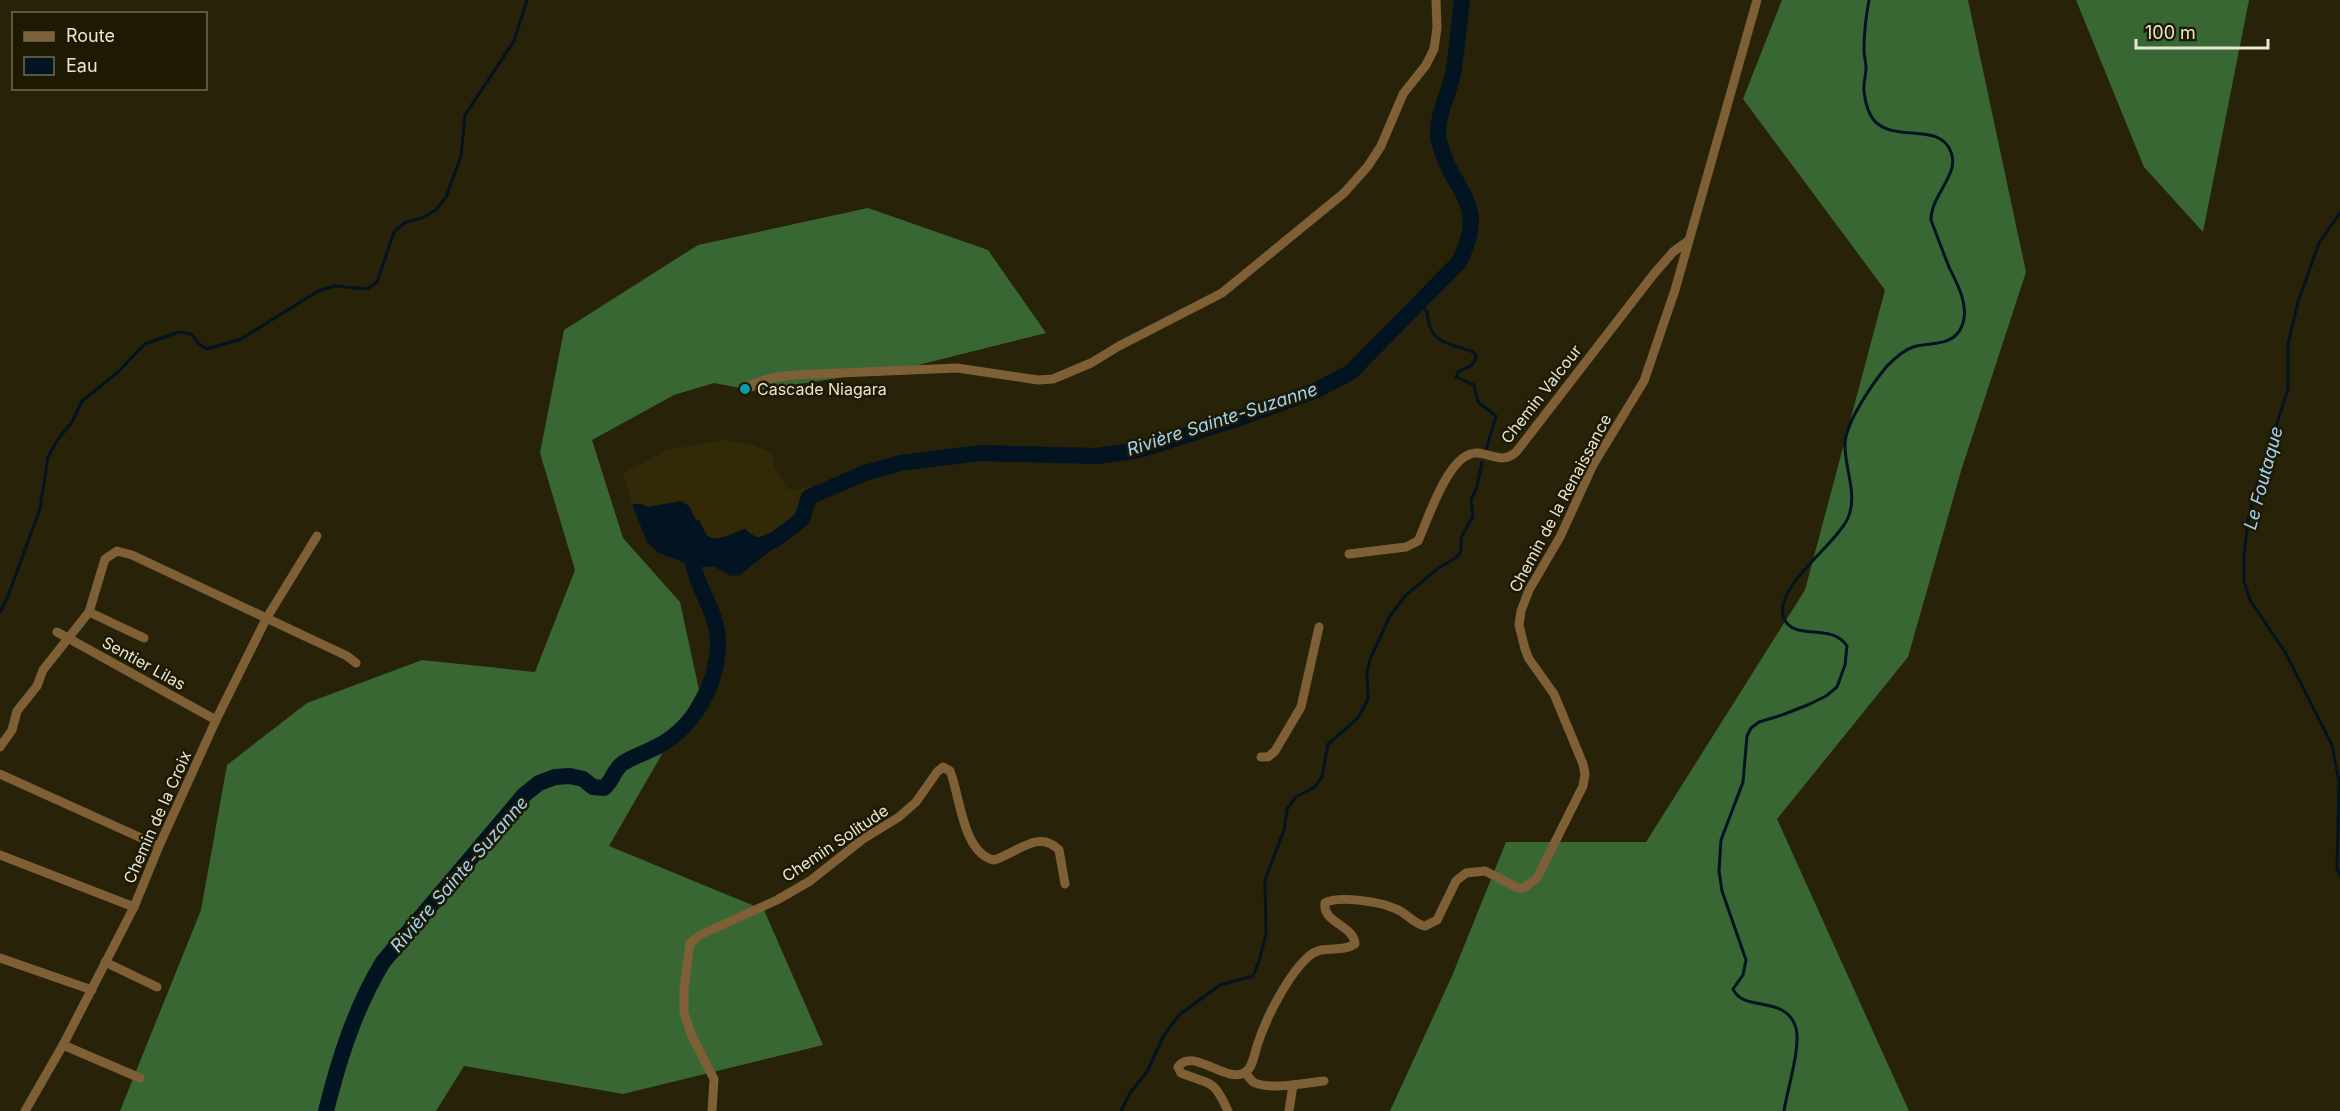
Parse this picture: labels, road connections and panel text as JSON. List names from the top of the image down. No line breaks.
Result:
{"streets":{"street":["Chemin Valcour","Chemin de la Renaissance","Sentier Lilas","Chemin de la Croix","Chemin Solitude"]},"crossings":[["Chemin Valcour","Chemin de la Renaissance"],["Sentier Lilas","Chemin de la Croix"]],"water":["Rivière Sainte-Suzanne","Le Foutaque"],"places":["Cascade Niagara"],"legend":["Route","Eau"],"scale_bar":"100 m"}
